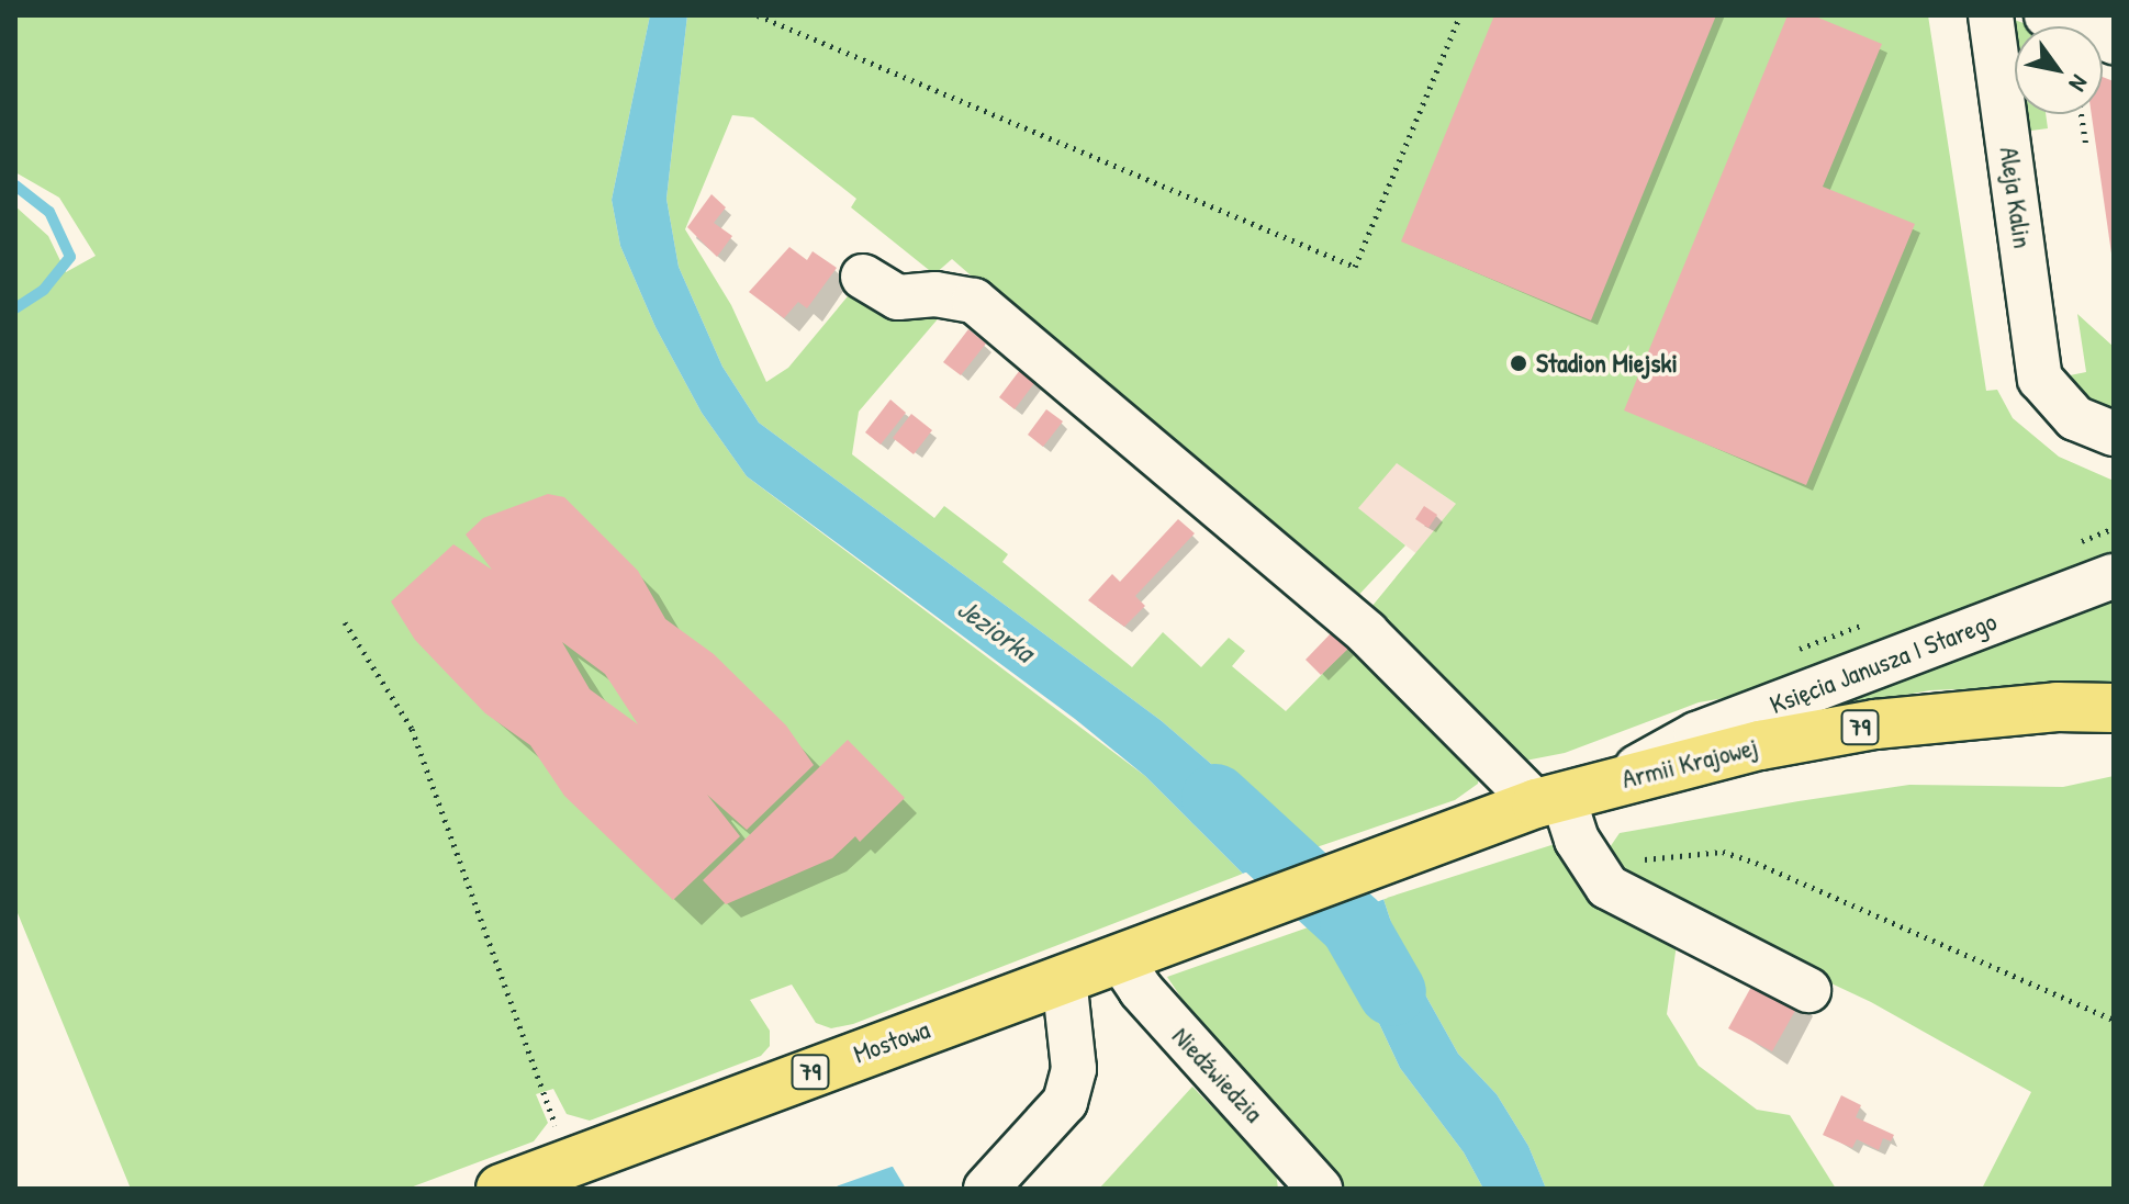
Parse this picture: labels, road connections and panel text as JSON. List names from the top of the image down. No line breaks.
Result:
{"streets":{"main road":["79","Armii Krajowej","Mostowa"],"street":["Aleja Kalin","Księcia Janusza I Starego","Niedźwiedzia"]},"crossings":[["Księcia Janusza I Starego","Armii Krajowej"],["Armii Krajowej","Mostowa"],["Mostowa","Niedźwiedzia"]],"water":["Jeziorka"],"places":["Stadion Miejski"],"north":"bottom right"}
